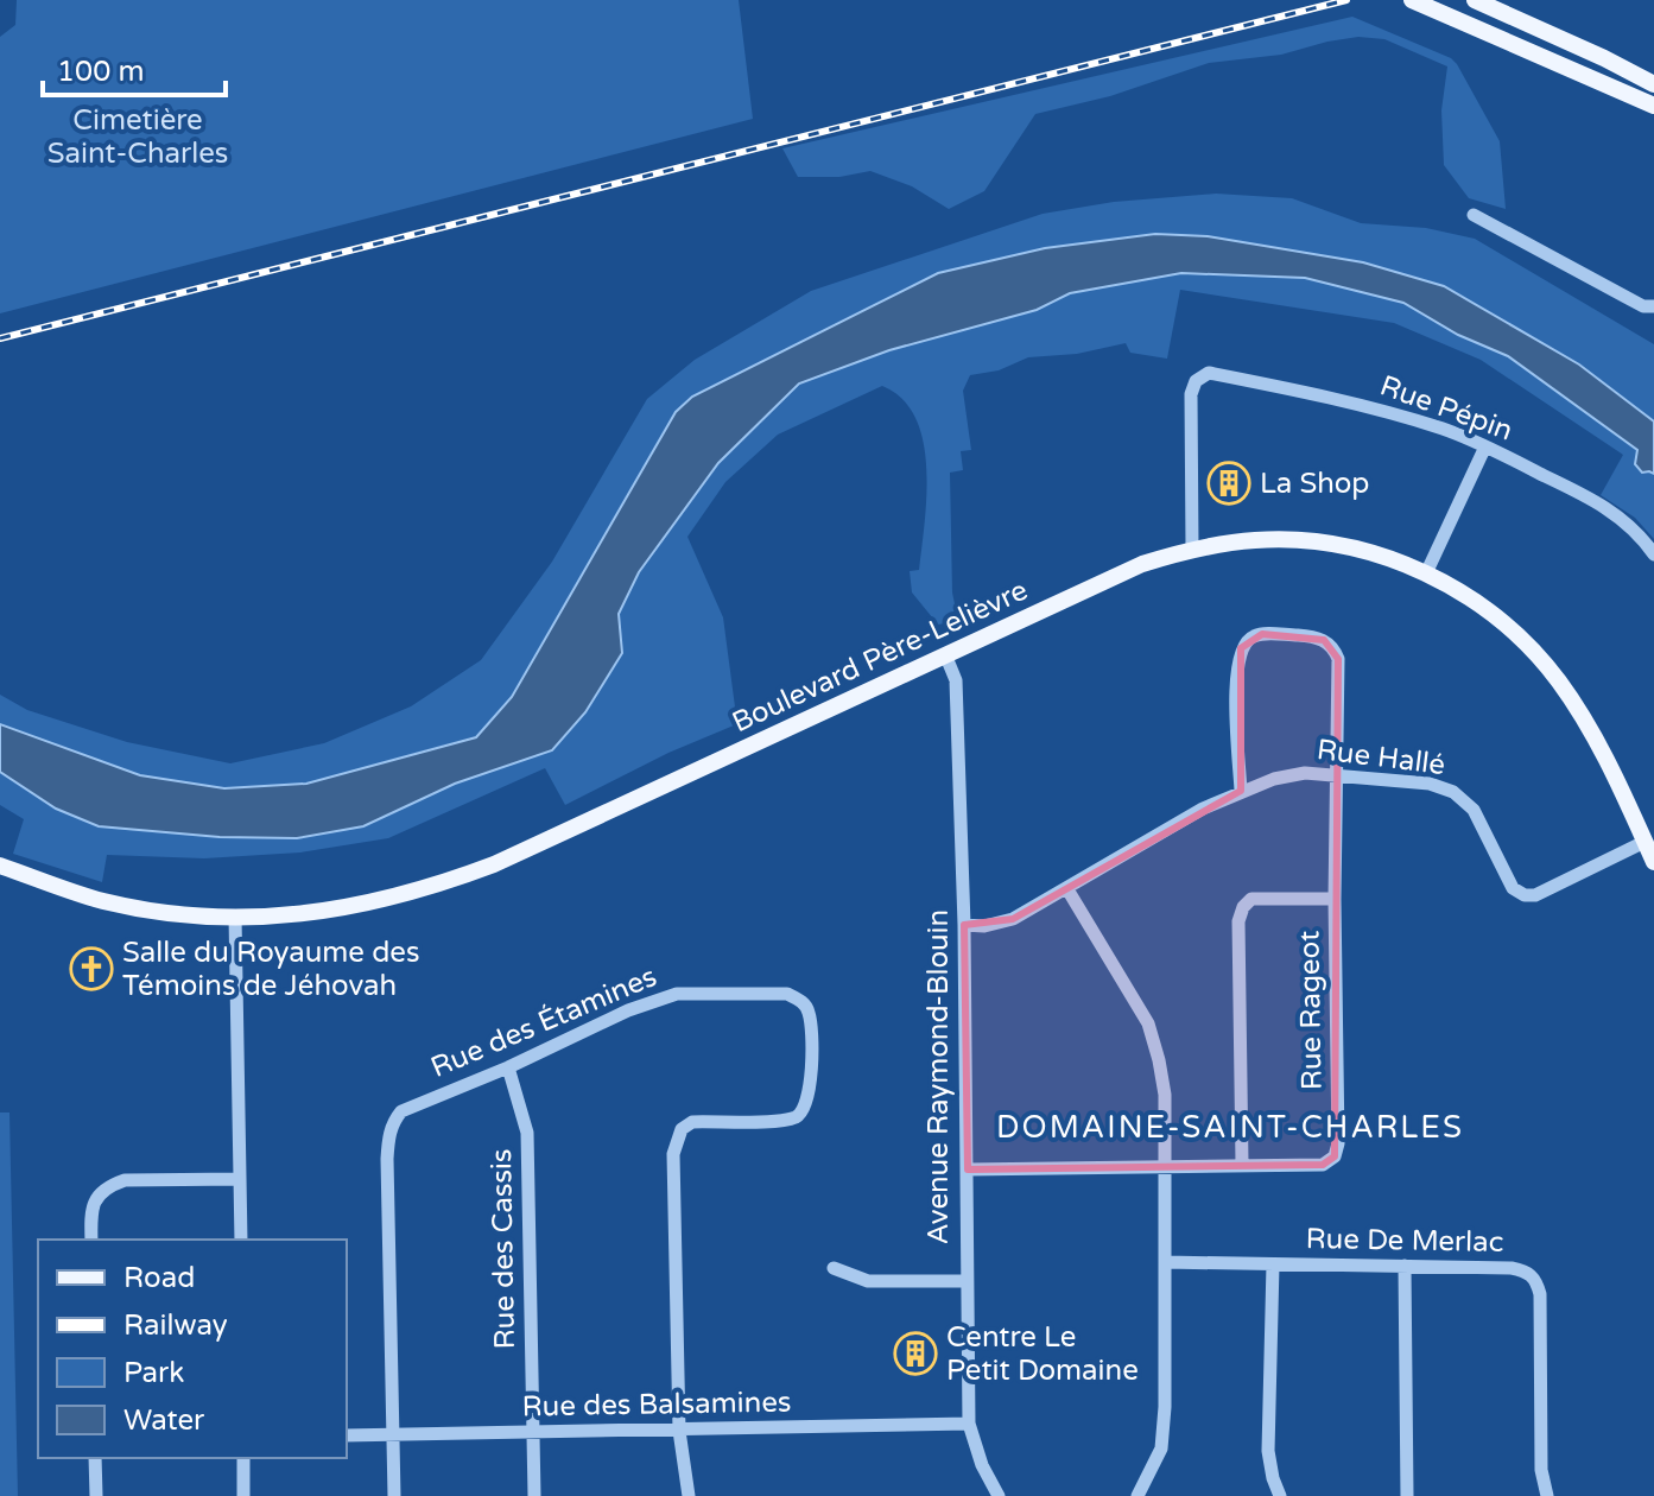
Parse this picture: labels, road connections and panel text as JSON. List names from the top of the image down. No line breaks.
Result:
{"streets":{"main road":["Boulevard Père-Lelièvre"],"street":["Rue Pépin","Rue Hallé","Rue Rageot","Rue des Étamines","Avenue Raymond-Blouin","Rue De Merlac","Rue des Cassis","Rue des Balsamines"]},"crossings":[["Rue Pépin","Boulevard Père-Lelièvre"],["Boulevard Père-Lelièvre","Rue Hallé"],["Boulevard Père-Lelièvre","Avenue Raymond-Blouin"],["Rue Hallé","Rue Rageot"],["Rue Hallé","Avenue Raymond-Blouin"],["Rue Rageot","Avenue Raymond-Blouin"],["Rue des Étamines","Rue des Cassis"],["Rue des Étamines","Rue des Balsamines"],["Avenue Raymond-Blouin","Rue des Balsamines"],["Rue des Cassis","Rue des Balsamines"]],"districts":["DOMAINE-SAINT-CHARLES"],"parks":["Cimetière Saint-Charles"],"places":{"building":["La Shop","Centre Le Petit Domaine"],"church":["Salle du Royaume des Témoins de Jéhovah"]},"legend":["Road","Railway","Park","Water"],"scale_bar":"100 m"}
